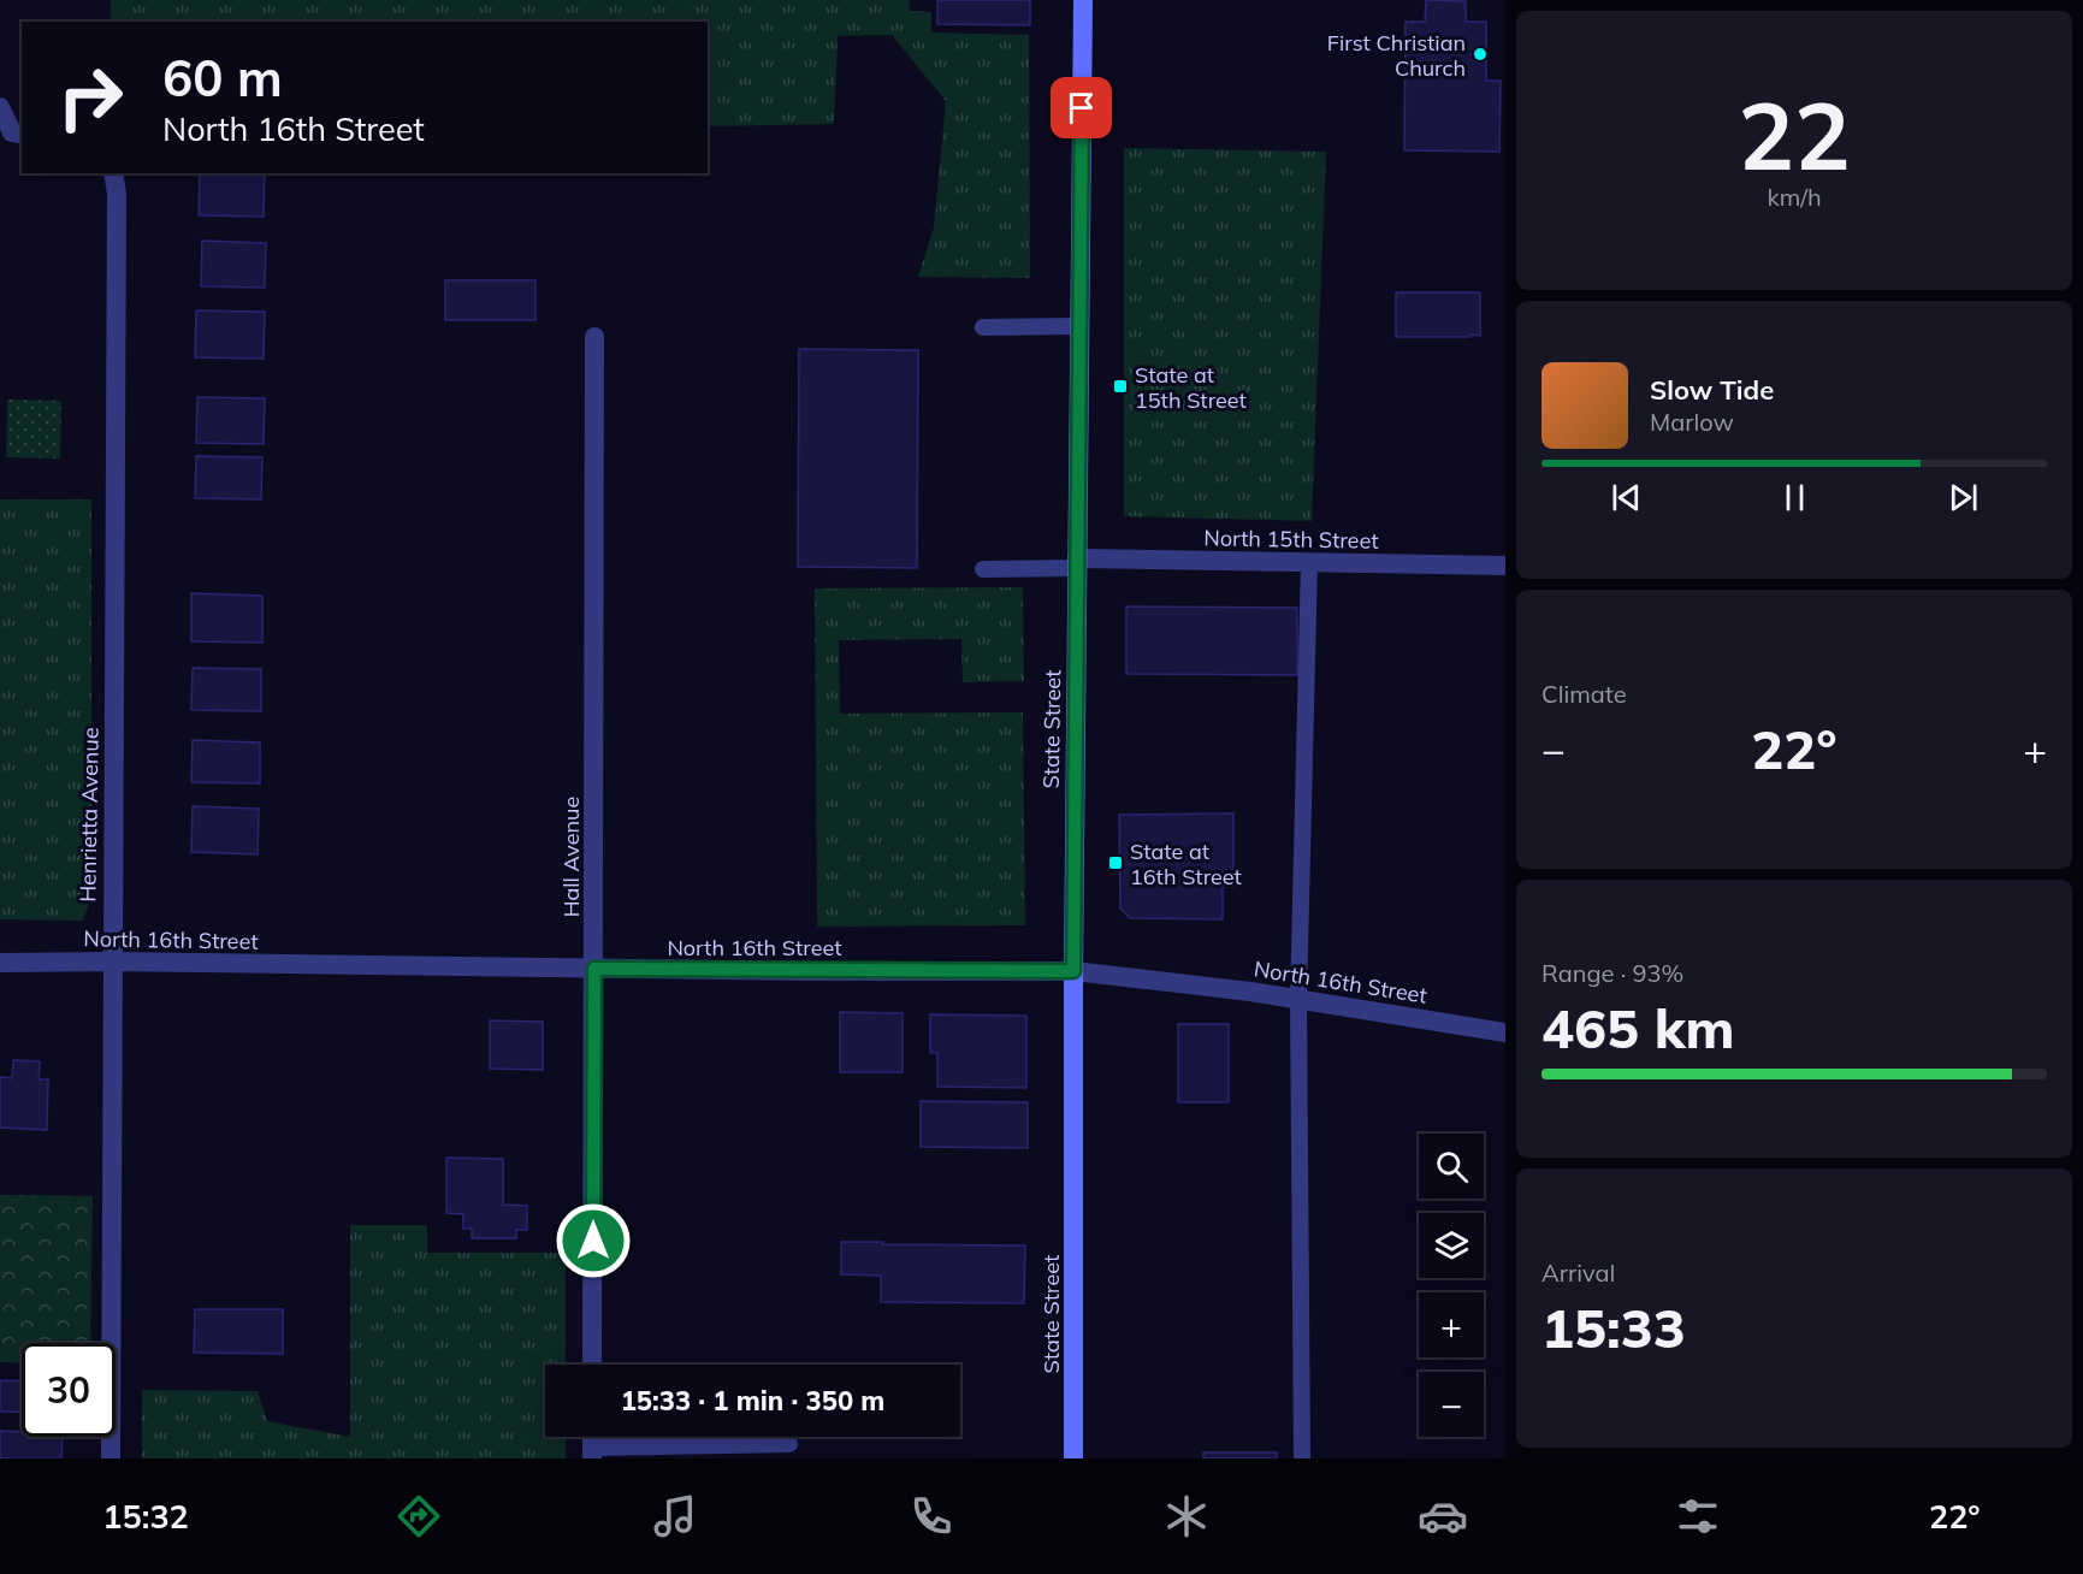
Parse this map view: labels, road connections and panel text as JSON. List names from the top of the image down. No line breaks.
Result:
{"streets":{"main road":["State Street"],"street":["North 15th Street","Henrietta Avenue","Hall Avenue","North 16th Street"]},"crossings":[["North 15th Street","State Street"],["State Street","North 16th Street"],["Henrietta Avenue","North 16th Street"],["Hall Avenue","North 16th Street"]],"places":{"other":["First Christian Church"],"transit":["State at 15th Street","State at 16th Street"]},"page":{"tile":[["22","km/h"],"Climate",["Range · 93%","465 km"],["Arrival","15:33"]],"turn":["60 m","North 16th Street"],"song":["Slow Tide","Marlow"],"heat":["−","22°","+"],"map_buttons":["+","−"],"limit":"30","trip":"15:33 · 1 min · 350 m","tabs":["15:32","22°"]}}
